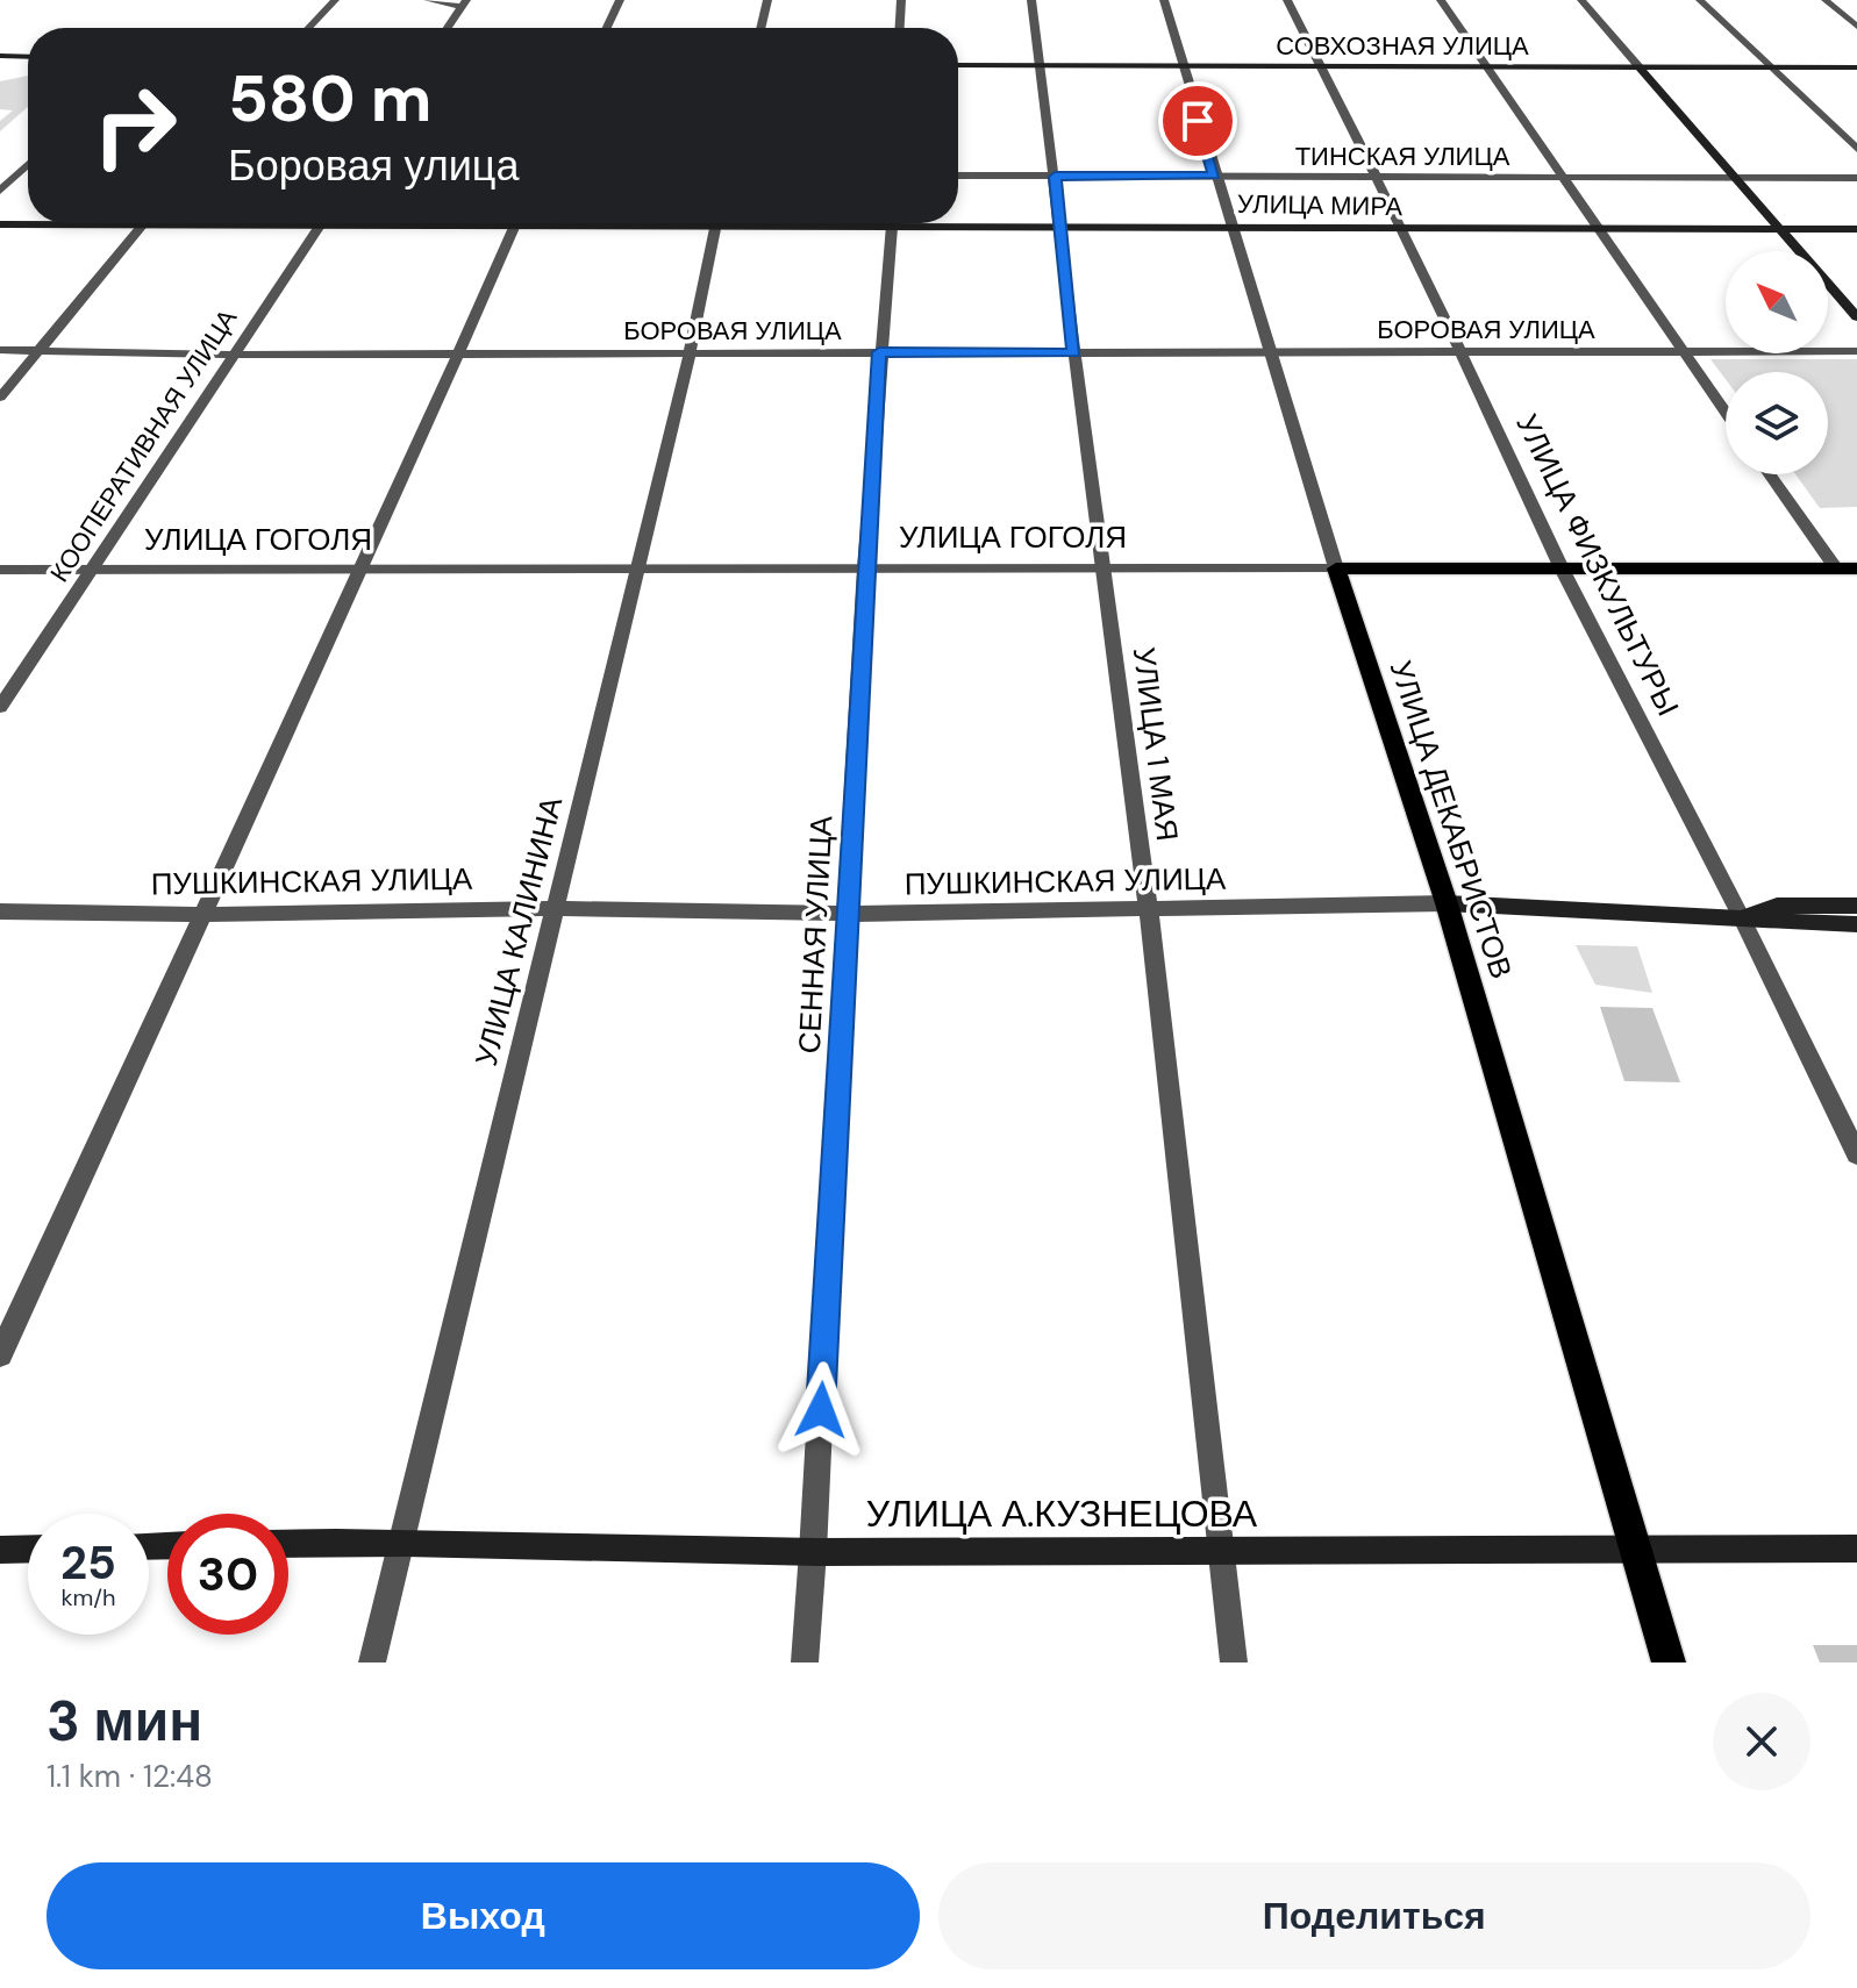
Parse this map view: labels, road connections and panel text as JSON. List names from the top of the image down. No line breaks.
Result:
{"streets":{"main road":["СОВХОЗНАЯ УЛИЦА","УЛИЦА МИРА","УЛИЦА ГОГОЛЯ","УЛИЦА ДЕКАБРИСТОВ","ПУШКИНСКАЯ УЛИЦА","УЛИЦА А.КУЗНЕЦОВА"],"street":["ТИНСКАЯ УЛИЦА","БОРОВАЯ УЛИЦА","КООПЕРАТИВНАЯ УЛИЦА","УЛИЦА ФИЗКУЛЬТУРЫ","УЛИЦА 1 МАЯ","УЛИЦА КАЛИНИНА","СЕННАЯ УЛИЦА"]},"crossings":[["СОВХОЗНАЯ УЛИЦА","УЛИЦА ФИЗКУЛЬТУРЫ"],["СОВХОЗНАЯ УЛИЦА","УЛИЦА 1 МАЯ"],["СОВХОЗНАЯ УЛИЦА","УЛИЦА ДЕКАБРИСТОВ"],["ТИНСКАЯ УЛИЦА","УЛИЦА ФИЗКУЛЬТУРЫ"],["ТИНСКАЯ УЛИЦА","УЛИЦА 1 МАЯ"],["ТИНСКАЯ УЛИЦА","УЛИЦА ДЕКАБРИСТОВ"],["УЛИЦА МИРА","КООПЕРАТИВНАЯ УЛИЦА"],["УЛИЦА МИРА","УЛИЦА ФИЗКУЛЬТУРЫ"],["УЛИЦА МИРА","УЛИЦА 1 МАЯ"],["УЛИЦА МИРА","УЛИЦА ДЕКАБРИСТОВ"],["БОРОВАЯ УЛИЦА","КООПЕРАТИВНАЯ УЛИЦА"],["БОРОВАЯ УЛИЦА","УЛИЦА ФИЗКУЛЬТУРЫ"],["БОРОВАЯ УЛИЦА","УЛИЦА 1 МАЯ"],["БОРОВАЯ УЛИЦА","УЛИЦА ДЕКАБРИСТОВ"],["БОРОВАЯ УЛИЦА","УЛИЦА КАЛИНИНА"],["БОРОВАЯ УЛИЦА","СЕННАЯ УЛИЦА"],["КООПЕРАТИВНАЯ УЛИЦА","УЛИЦА ГОГОЛЯ"],["УЛИЦА ГОГОЛЯ","УЛИЦА ФИЗКУЛЬТУРЫ"],["УЛИЦА ГОГОЛЯ","УЛИЦА 1 МАЯ"],["УЛИЦА ГОГОЛЯ","УЛИЦА ДЕКАБРИСТОВ"],["УЛИЦА ГОГОЛЯ","УЛИЦА КАЛИНИНА"],["УЛИЦА ГОГОЛЯ","СЕННАЯ УЛИЦА"],["УЛИЦА ФИЗКУЛЬТУРЫ","ПУШКИНСКАЯ УЛИЦА"],["УЛИЦА 1 МАЯ","ПУШКИНСКАЯ УЛИЦА"],["УЛИЦА 1 МАЯ","УЛИЦА А.КУЗНЕЦОВА"],["УЛИЦА ДЕКАБРИСТОВ","ПУШКИНСКАЯ УЛИЦА"],["УЛИЦА ДЕКАБРИСТОВ","УЛИЦА А.КУЗНЕЦОВА"],["ПУШКИНСКАЯ УЛИЦА","УЛИЦА КАЛИНИНА"],["ПУШКИНСКАЯ УЛИЦА","СЕННАЯ УЛИЦА"],["УЛИЦА КАЛИНИНА","УЛИЦА А.КУЗНЕЦОВА"],["СЕННАЯ УЛИЦА","УЛИЦА А.КУЗНЕЦОВА"]],"north":"top left","page":{"turn":["580 m","Боровая улица"],"speed":"25 km/h","limit":"30","heading":["3 мин","1.1 km · 12:48"],"buttons":["Выход","Поделиться"]}}
